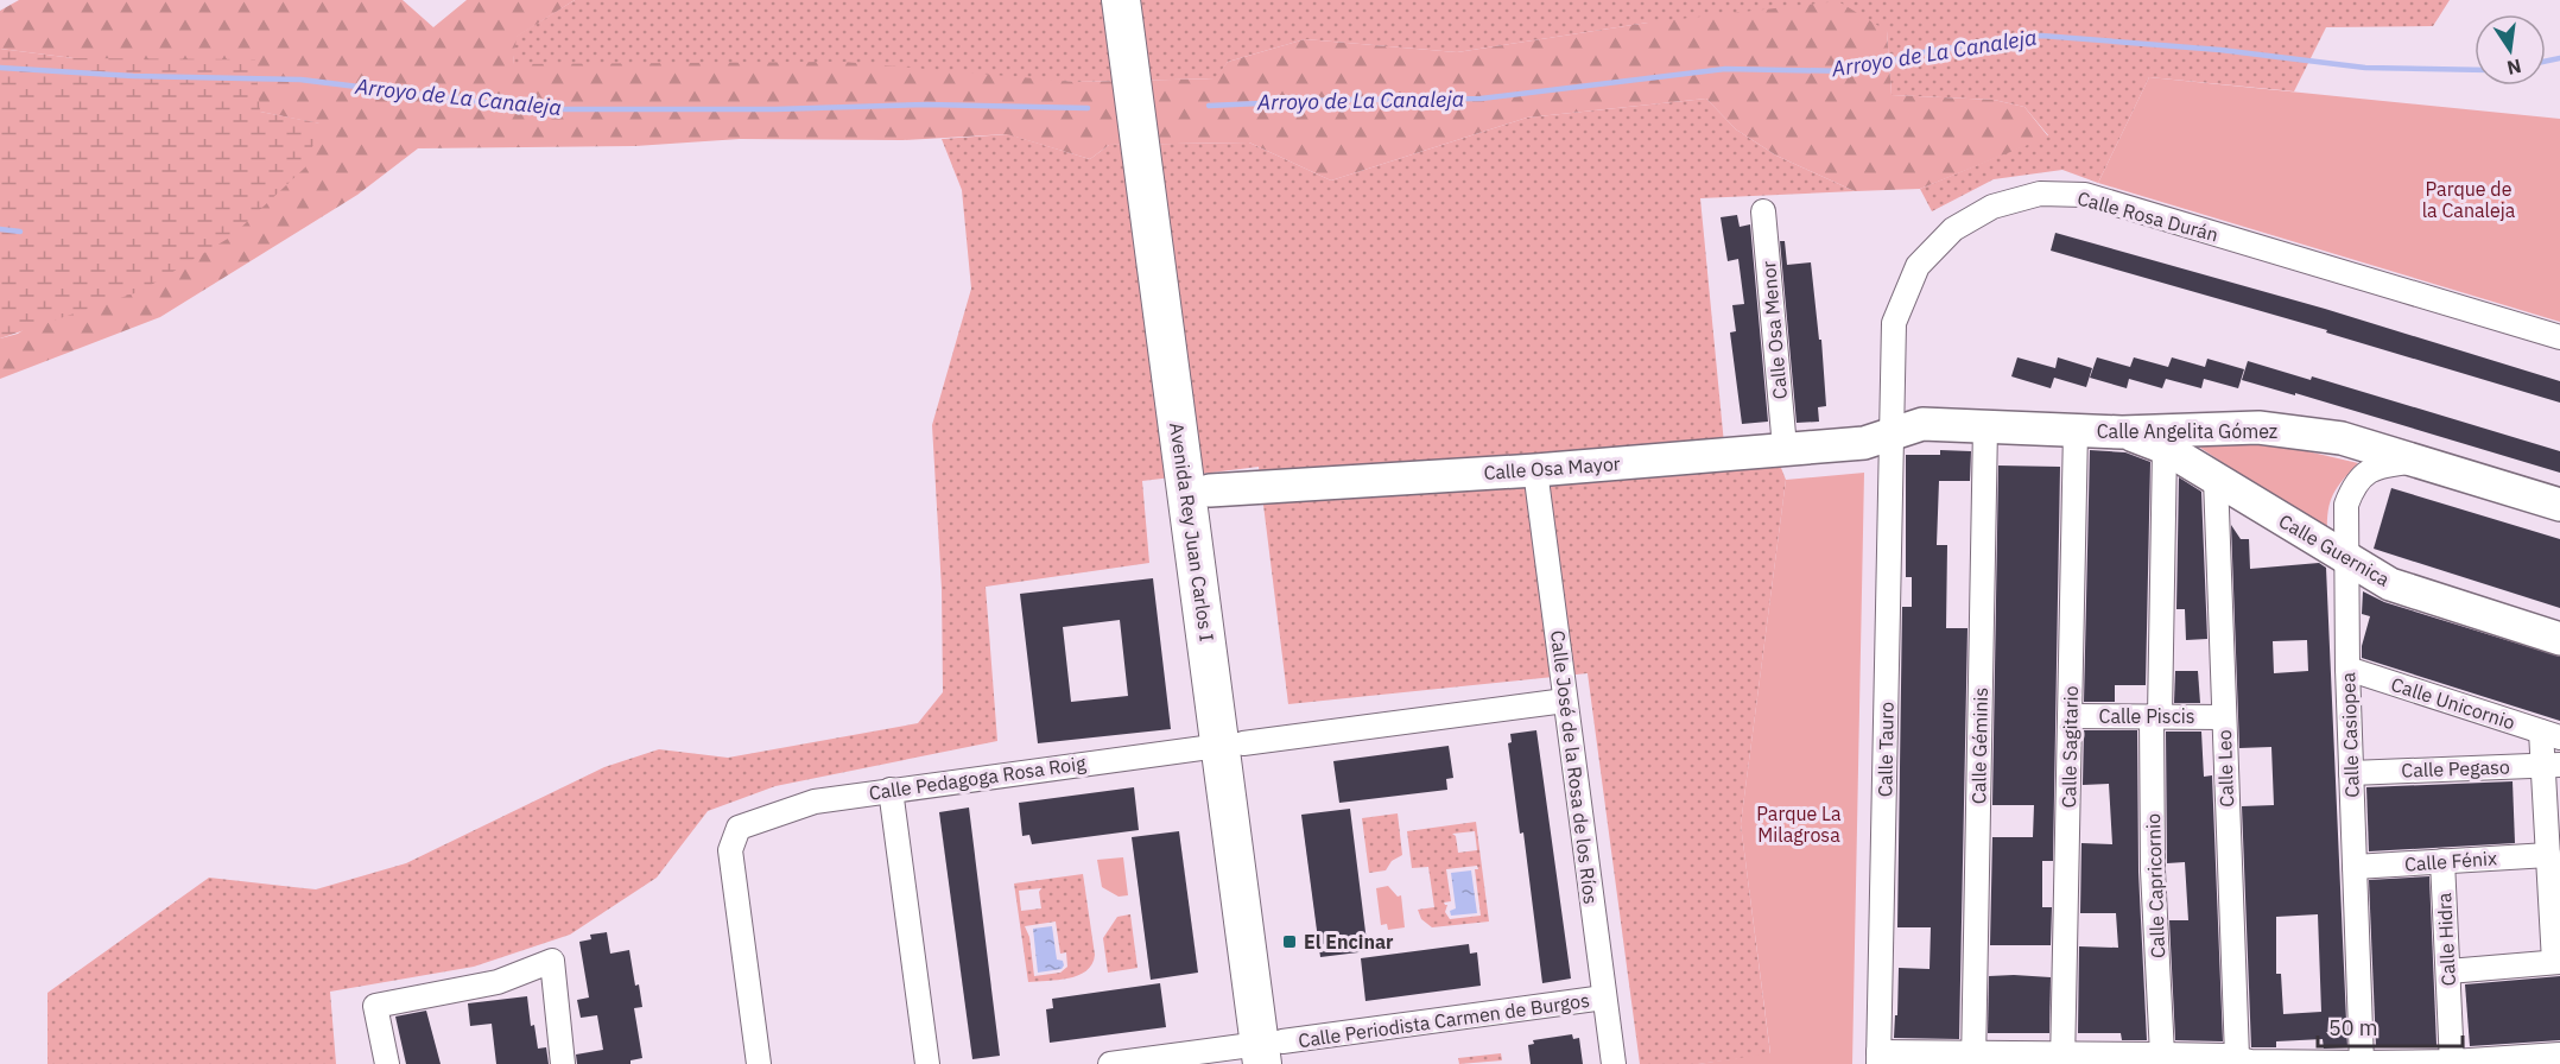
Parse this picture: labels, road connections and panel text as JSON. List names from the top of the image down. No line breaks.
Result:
{"streets":{"main road":["Avenida Rey Juan Carlos I"],"street":["Calle Rosa Durán","Calle Osa Menor","Calle Angelita Gómez","Calle Osa Mayor","Calle Guernica","Calle Unicornio","Calle Piscis","Calle Casiopea","Calle Géminis","Calle Sagitario","Calle Tauro","Calle José de la Rosa de los Ríos","Calle Leo","Calle Pegaso","Calle Pedagoga Rosa Roig","Calle Fénix","Calle Capricornio","Calle Hidra","Calle Periodista Carmen de Burgos"]},"crossings":[["Calle Rosa Durán","Calle Angelita Gómez"],["Calle Rosa Durán","Calle Osa Mayor"],["Calle Rosa Durán","Calle Tauro"],["Calle Osa Menor","Calle Osa Mayor"],["Calle Angelita Gómez","Calle Osa Mayor"],["Calle Angelita Gómez","Calle Guernica"],["Calle Angelita Gómez","Calle Casiopea"],["Calle Angelita Gómez","Calle Géminis"],["Calle Angelita Gómez","Calle Sagitario"],["Calle Angelita Gómez","Calle Tauro"],["Calle Osa Mayor","Avenida Rey Juan Carlos I"],["Calle Osa Mayor","Calle Tauro"],["Calle Osa Mayor","Calle José de la Rosa de los Ríos"],["Avenida Rey Juan Carlos I","Calle Pedagoga Rosa Roig"],["Avenida Rey Juan Carlos I","Calle Periodista Carmen de Burgos"],["Calle Guernica","Calle Casiopea"],["Calle Guernica","Calle Leo"],["Calle Guernica","Calle Capricornio"],["Calle Unicornio","Calle Casiopea"],["Calle Piscis","Calle Sagitario"],["Calle Piscis","Calle Leo"],["Calle Piscis","Calle Capricornio"],["Calle Casiopea","Calle Pegaso"],["Calle Casiopea","Calle Fénix"],["Calle José de la Rosa de los Ríos","Calle Pedagoga Rosa Roig"],["Calle José de la Rosa de los Ríos","Calle Periodista Carmen de Burgos"],["Calle Fénix","Calle Hidra"]],"water":["Arroyo de La Canaleja"],"parks":["Parque de la Canaleja","Parque La Milagrosa"],"places":{"transit":["El Encinar"]},"scale_bar":"50 m","north":"bottom"}
